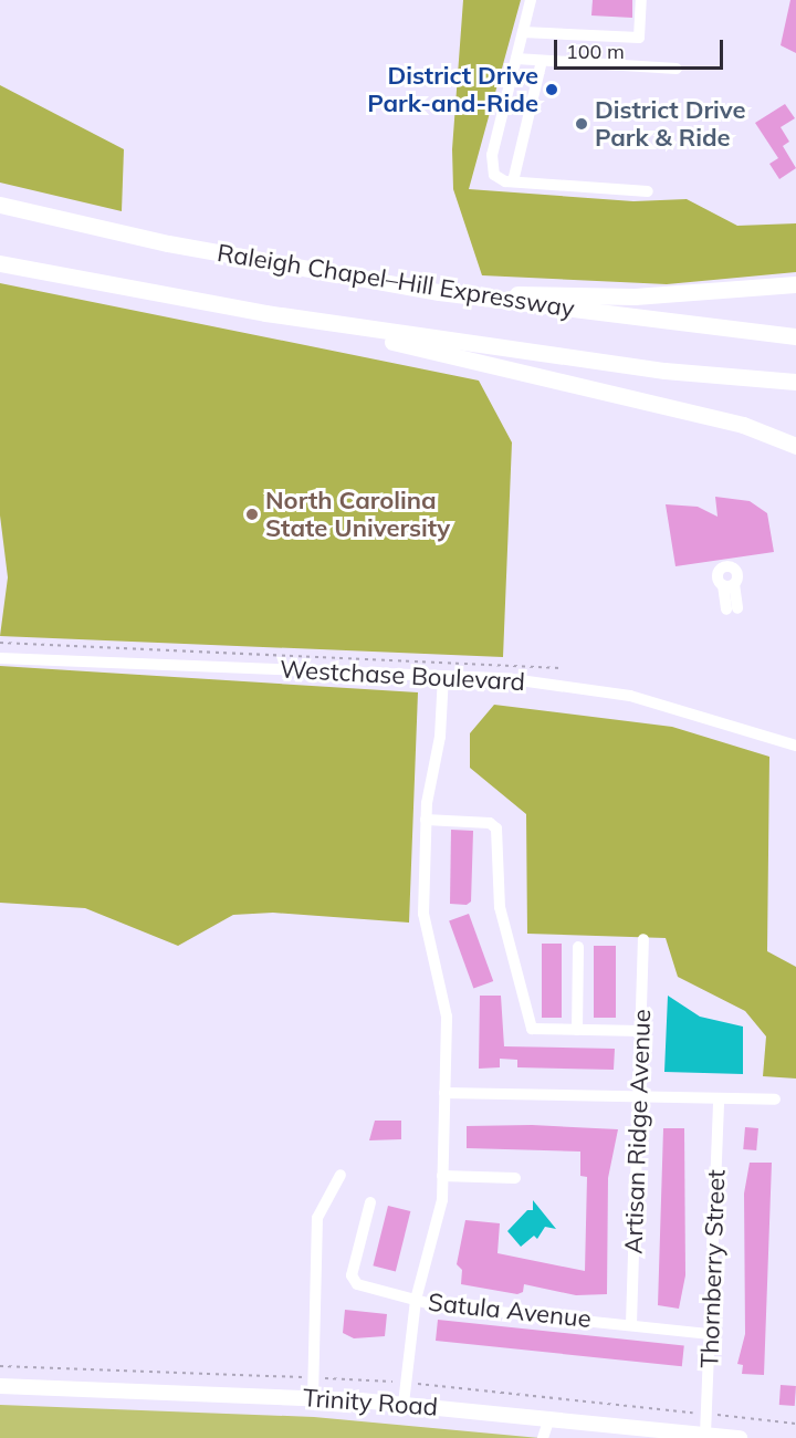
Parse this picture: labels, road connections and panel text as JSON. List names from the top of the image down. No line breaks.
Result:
{"streets":{"highway":["Raleigh Chapel–Hill Expressway"],"main road":["Trinity Road"],"street":["Westchase Boulevard","Artisan Ridge Avenue","Thornberry Street","Satula Avenue"]},"crossings":[["Artisan Ridge Avenue","Satula Avenue"],["Thornberry Street","Satula Avenue"],["Thornberry Street","Trinity Road"]],"places":["District Drive Park-and-Ride","District Drive Park & Ride","North Carolina State University"],"scale_bar":"100 m"}
